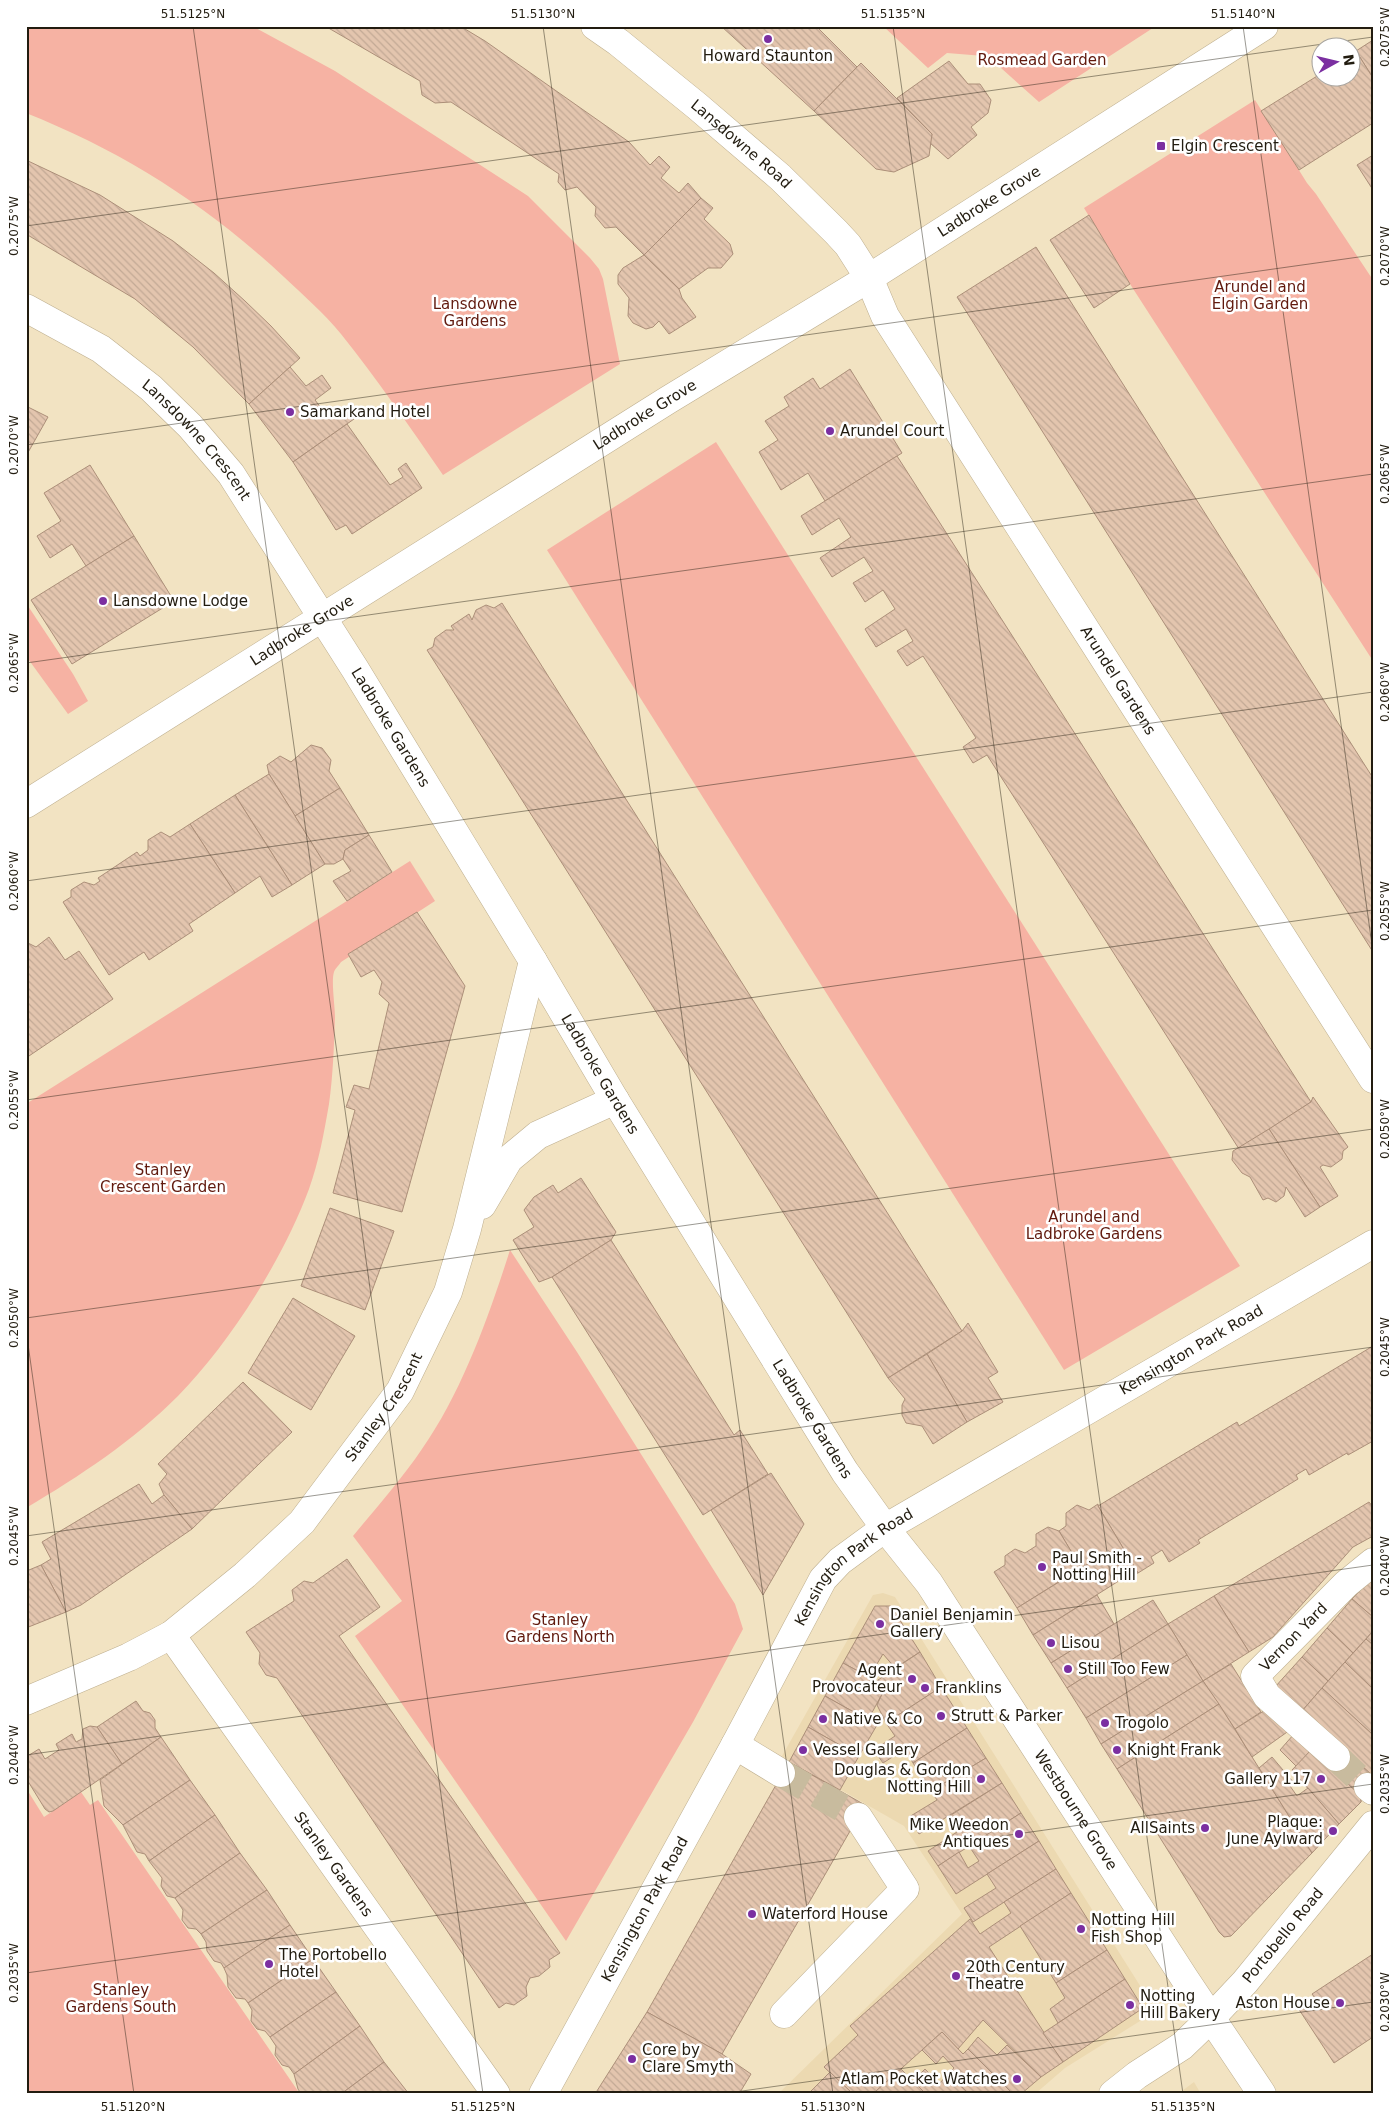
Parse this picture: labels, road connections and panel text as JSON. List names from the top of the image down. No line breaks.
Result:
{"streets":{"street":["Lansdowne Road","Ladbroke Grove","Lansdowne Crescent","Arundel Gardens","Ladbroke Gardens","Kensington Park Road","Stanley Crescent","Vernon Yard","Westbourne Grove","Stanley Gardens","Portobello Road"]},"crossings":[["Lansdowne Road","Ladbroke Grove"],["Lansdowne Road","Arundel Gardens"],["Ladbroke Grove","Lansdowne Crescent"],["Ladbroke Grove","Arundel Gardens"],["Ladbroke Grove","Ladbroke Gardens"],["Lansdowne Crescent","Ladbroke Gardens"],["Ladbroke Gardens","Kensington Park Road"],["Ladbroke Gardens","Stanley Crescent"],["Ladbroke Gardens","Westbourne Grove"],["Kensington Park Road","Westbourne Grove"],["Stanley Crescent","Stanley Gardens"],["Westbourne Grove","Portobello Road"]],"parks":["Rosmead Garden","Arundel and Elgin Garden","Lansdowne Gardens","Stanley Crescent Garden","Arundel and Ladbroke Gardens","Stanley Gardens North","Stanley Gardens South"],"places":{"other":["Howard Staunton","Samarkand Hotel","Arundel Court","Lansdowne Lodge","Paul Smith - Notting Hill","Daniel Benjamin Gallery","Lisou","Still Too Few","Agent Provocateur","Franklins","Strutt & Parker","Native & Co","Trogolo","Vessel Gallery","Knight Frank","Douglas & Gordon Notting Hill","Gallery 117","AllSaints","Plaque: June Aylward","Mike Weedon Antiques","Waterford House","Notting Hill Fish Shop","The Portobello Hotel","20th Century Theatre","Aston House","Notting Hill Bakery","Core by Clare Smyth","Atlam Pocket Watches"],"transit":["Elgin Crescent"]},"north":"right","coordinates":["51.5125°N","51.5130°N","51.5135°N","51.5140°N","0.2075°W","0.2070°W","0.2065°W","0.2060°W","0.2055°W","0.2050°W","0.2045°W","0.2040°W","0.2035°W","0.2030°W","51.5120°N"]}
